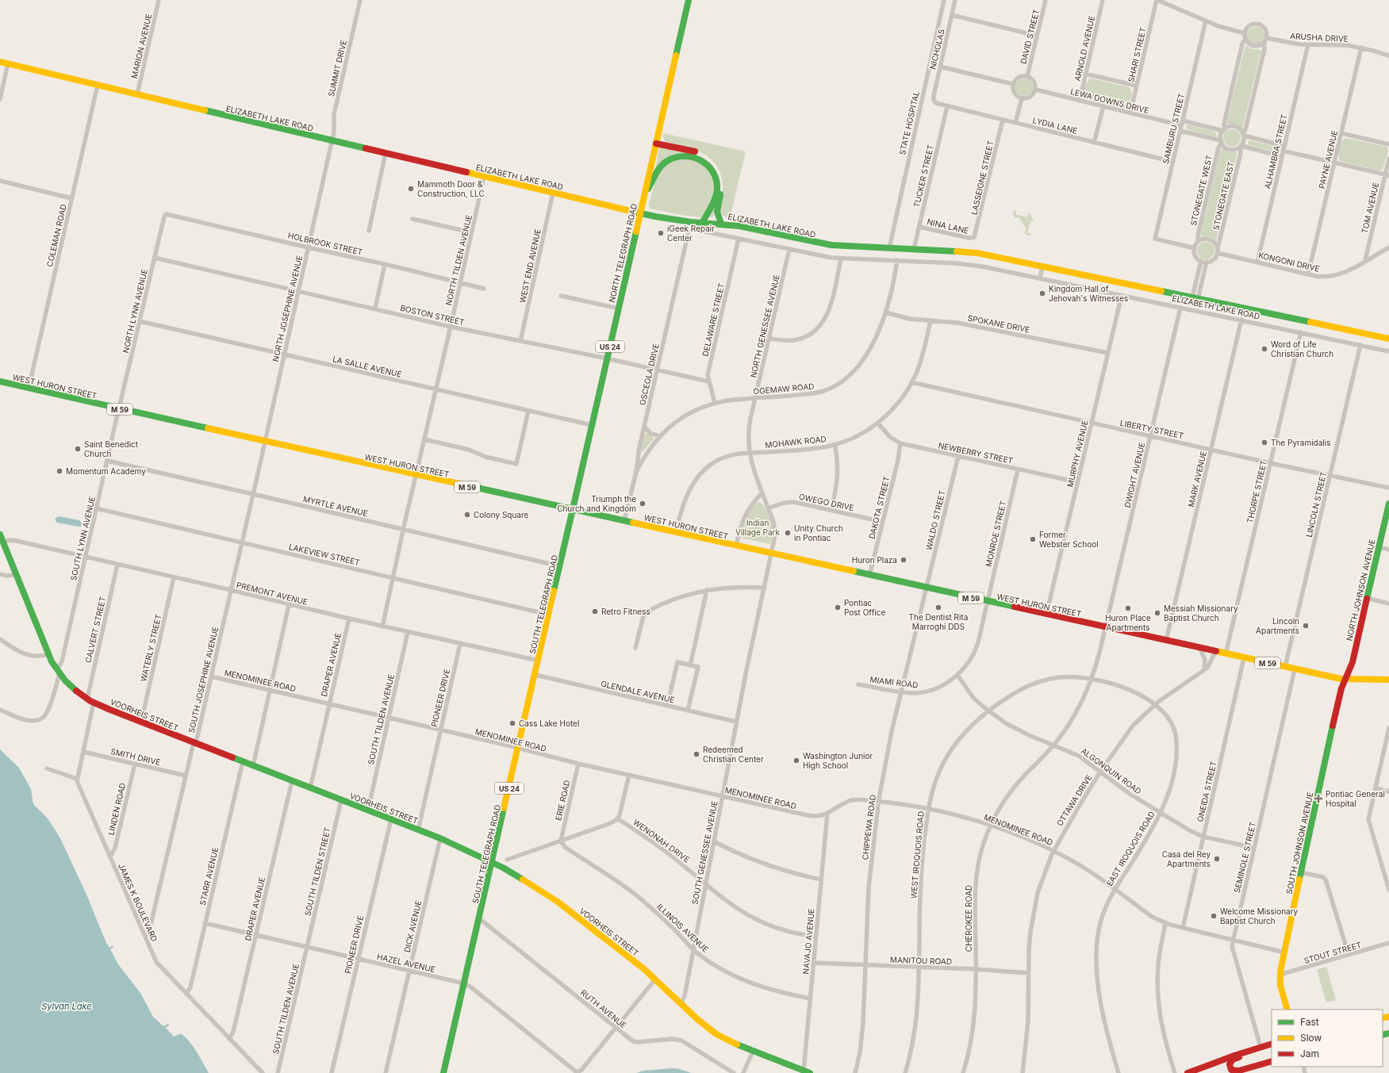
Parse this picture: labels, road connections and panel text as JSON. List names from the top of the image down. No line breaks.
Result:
{"streets":{"main road":["ELIZABETH LAKE ROAD","NORTH TELEGRAPH ROAD","US 24","WEST HURON STREET","M 59","NORTH JOHNSON AVENUE","SOUTH TELEGRAPH ROAD","VOORHEIS STREET","SOUTH JOHNSON AVENUE"],"street":["DAVID STREET","ARUSHA DRIVE","MARION AVENUE","ARNOLD AVENUE","NICHOLAS","SHARI STREET","SUMMIT DRIVE","LEWA DOWNS DRIVE","STATE HOSPITAL","LYDIA LANE","SAMBURU STREET","ALHAMBRA STREET","PAYNE AVENUE","TUCKER STREET","LASSEIGNE STREET","STONEGATE WEST","STONEGATE EAST","TOM AVENUE","NINA LANE","COLEMAN ROAD","HOLBROOK STREET","NORTH TILDEN AVENUE","KONGONI DRIVE","WEST END AVENUE","NORTH JOSEPHINE AVENUE","NORTH LYNN AVENUE","BOSTON STREET","DELAWARE STREET","SPOKANE DRIVE","NORTH GENESSEE AVENUE","LA SALLE AVENUE","OSCEOLA DRIVE","OGEMAW ROAD","LIBERTY STREET","MOHAWK ROAD","NEWBERRY STREET","MURPHY AVENUE","DWIGHT AVENUE","MARK AVENUE","THORPE STREET","OWEGO DRIVE","LINCOLN STREET","MYRTLE AVENUE","DAKOTA STREET","WALDO STREET","MONROE STREET","SOUTH LYNN AVENUE","LAKEVIEW STREET","PREMONT AVENUE","CALVERT STREET","WATERLY STREET","DRAPER AVENUE","SOUTH JOSEPHINE AVENUE","MENOMINEE ROAD","MIAMI ROAD","GLENDALE AVENUE","PIONEER DRIVE","SOUTH TILDEN AVENUE","SMITH DRIVE","ALGONQUIN ROAD","ONEIDA STREET","ERIE ROAD","OTTAWA DRIVE","LINDEN ROAD","CHIPPEWA ROAD","WENONAH DRIVE","EAST IROQUOIS ROAD","SOUTH GENESSEE AVENUE","WEST IROQUOIS ROAD","SEMINOLE STREET","SOUTH TILDEN STREET","STARR AVENUE","JAMES K BOULEVARD","CHEROKEE ROAD","DICK AVENUE","ILLINOIS AVENUE","NAVAJO AVENUE","STOUT STREET","MANITOU ROAD","HAZEL AVENUE","RUTH AVENUE"]},"crossings":[["DAVID STREET","LEWA DOWNS DRIVE"],["ARUSHA DRIVE","ALHAMBRA STREET"],["ARUSHA DRIVE","PAYNE AVENUE"],["MARION AVENUE","ELIZABETH LAKE ROAD"],["ARNOLD AVENUE","LEWA DOWNS DRIVE"],["NICHOLAS","LYDIA LANE"],["SHARI STREET","LEWA DOWNS DRIVE"],["SUMMIT DRIVE","ELIZABETH LAKE ROAD"],["SUMMIT DRIVE","NORTH JOSEPHINE AVENUE"],["LEWA DOWNS DRIVE","SAMBURU STREET"],["LEWA DOWNS DRIVE","STONEGATE WEST"],["LEWA DOWNS DRIVE","STONEGATE EAST"],["ELIZABETH LAKE ROAD","STATE HOSPITAL"],["ELIZABETH LAKE ROAD","TUCKER STREET"],["ELIZABETH LAKE ROAD","COLEMAN ROAD"],["ELIZABETH LAKE ROAD","NORTH TELEGRAPH ROAD"],["ELIZABETH LAKE ROAD","NORTH TILDEN AVENUE"],["ELIZABETH LAKE ROAD","WEST END AVENUE"],["ELIZABETH LAKE ROAD","NORTH JOSEPHINE AVENUE"],["ELIZABETH LAKE ROAD","DELAWARE STREET"],["ELIZABETH LAKE ROAD","NORTH GENESSEE AVENUE"],["ELIZABETH LAKE ROAD","OGEMAW ROAD"],["ELIZABETH LAKE ROAD","MURPHY AVENUE"],["ELIZABETH LAKE ROAD","DWIGHT AVENUE"],["ELIZABETH LAKE ROAD","MARK AVENUE"],["ELIZABETH LAKE ROAD","THORPE STREET"],["ELIZABETH LAKE ROAD","LINCOLN STREET"],["LYDIA LANE","SAMBURU STREET"],["LYDIA LANE","TUCKER STREET"],["LYDIA LANE","LASSEIGNE STREET"],["SAMBURU STREET","STONEGATE WEST"],["SAMBURU STREET","STONEGATE EAST"],["SAMBURU STREET","KONGONI DRIVE"],["ALHAMBRA STREET","KONGONI DRIVE"],["PAYNE AVENUE","KONGONI DRIVE"],["TUCKER STREET","NINA LANE"],["LASSEIGNE STREET","NINA LANE"],["STONEGATE WEST","STONEGATE EAST"],["STONEGATE WEST","KONGONI DRIVE"],["STONEGATE EAST","KONGONI DRIVE"],["TOM AVENUE","KONGONI DRIVE"],["COLEMAN ROAD","WEST HURON STREET"],["HOLBROOK STREET","NORTH TILDEN AVENUE"],["HOLBROOK STREET","NORTH JOSEPHINE AVENUE"],["HOLBROOK STREET","NORTH LYNN AVENUE"],["NORTH TELEGRAPH ROAD","BOSTON STREET"],["NORTH TELEGRAPH ROAD","LA SALLE AVENUE"],["NORTH TELEGRAPH ROAD","WEST HURON STREET"],["NORTH TELEGRAPH ROAD","SOUTH TELEGRAPH ROAD"],["NORTH TILDEN AVENUE","BOSTON STREET"],["NORTH TILDEN AVENUE","LA SALLE AVENUE"],["NORTH TILDEN AVENUE","WEST HURON STREET"],["WEST END AVENUE","BOSTON STREET"],["NORTH JOSEPHINE AVENUE","BOSTON STREET"],["NORTH JOSEPHINE AVENUE","LA SALLE AVENUE"],["NORTH JOSEPHINE AVENUE","WEST HURON STREET"],["NORTH JOSEPHINE AVENUE","SOUTH JOSEPHINE AVENUE"],["NORTH LYNN AVENUE","BOSTON STREET"],["NORTH LYNN AVENUE","LA SALLE AVENUE"],["NORTH LYNN AVENUE","WEST HURON STREET"],["NORTH LYNN AVENUE","SOUTH LYNN AVENUE"],["BOSTON STREET","DELAWARE STREET"],["BOSTON STREET","OSCEOLA DRIVE"],["DELAWARE STREET","OGEMAW ROAD"],["SPOKANE DRIVE","OGEMAW ROAD"],["SPOKANE DRIVE","MOHAWK ROAD"],["SPOKANE DRIVE","MURPHY AVENUE"],["NORTH GENESSEE AVENUE","WEST HURON STREET"],["NORTH GENESSEE AVENUE","OGEMAW ROAD"],["NORTH GENESSEE AVENUE","MOHAWK ROAD"],["NORTH GENESSEE AVENUE","OWEGO DRIVE"],["NORTH GENESSEE AVENUE","SOUTH GENESSEE AVENUE"],["OSCEOLA DRIVE","WEST HURON STREET"],["OSCEOLA DRIVE","OGEMAW ROAD"],["WEST HURON STREET","MOHAWK ROAD"],["WEST HURON STREET","MURPHY AVENUE"],["WEST HURON STREET","DWIGHT AVENUE"],["WEST HURON STREET","MARK AVENUE"],["WEST HURON STREET","THORPE STREET"],["WEST HURON STREET","LINCOLN STREET"],["WEST HURON STREET","DAKOTA STREET"],["WEST HURON STREET","WALDO STREET"],["WEST HURON STREET","MONROE STREET"],["WEST HURON STREET","SOUTH LYNN AVENUE"],["WEST HURON STREET","NORTH JOHNSON AVENUE"],["WEST HURON STREET","SOUTH TELEGRAPH ROAD"],["WEST HURON STREET","SOUTH JOSEPHINE AVENUE"],["WEST HURON STREET","MIAMI ROAD"],["WEST HURON STREET","ONEIDA STREET"],["WEST HURON STREET","OTTAWA DRIVE"],["WEST HURON STREET","CHIPPEWA ROAD"],["WEST HURON STREET","SOUTH JOHNSON AVENUE"],["WEST HURON STREET","SOUTH GENESSEE AVENUE"],["WEST HURON STREET","SEMINOLE STREET"],["WEST HURON STREET","CHEROKEE ROAD"],["LIBERTY STREET","MOHAWK ROAD"],["LIBERTY STREET","MURPHY AVENUE"],["LIBERTY STREET","DWIGHT AVENUE"],["LIBERTY STREET","MARK AVENUE"],["LIBERTY STREET","THORPE STREET"],["LIBERTY STREET","LINCOLN STREET"],["MOHAWK ROAD","NEWBERRY STREET"],["NEWBERRY STREET","MURPHY AVENUE"],["NEWBERRY STREET","DAKOTA STREET"],["NEWBERRY STREET","WALDO STREET"],["NEWBERRY STREET","MONROE STREET"],["DWIGHT AVENUE","CHEROKEE ROAD"],["OWEGO DRIVE","DAKOTA STREET"],["MYRTLE AVENUE","SOUTH LYNN AVENUE"],["MYRTLE AVENUE","SOUTH TELEGRAPH ROAD"],["MYRTLE AVENUE","SOUTH JOSEPHINE AVENUE"],["WALDO STREET","CHIPPEWA ROAD"],["MONROE STREET","MIAMI ROAD"],["SOUTH LYNN AVENUE","LAKEVIEW STREET"],["SOUTH LYNN AVENUE","PREMONT AVENUE"],["SOUTH LYNN AVENUE","VOORHEIS STREET"],["LAKEVIEW STREET","SOUTH TELEGRAPH ROAD"],["LAKEVIEW STREET","SOUTH JOSEPHINE AVENUE"],["NORTH JOHNSON AVENUE","SOUTH JOHNSON AVENUE"],["PREMONT AVENUE","SOUTH TELEGRAPH ROAD"],["PREMONT AVENUE","CALVERT STREET"],["PREMONT AVENUE","WATERLY STREET"],["PREMONT AVENUE","DRAPER AVENUE"],["PREMONT AVENUE","SOUTH JOSEPHINE AVENUE"],["PREMONT AVENUE","PIONEER DRIVE"],["PREMONT AVENUE","VOORHEIS STREET"],["PREMONT AVENUE","SOUTH TILDEN AVENUE"],["SOUTH TELEGRAPH ROAD","MENOMINEE ROAD"],["SOUTH TELEGRAPH ROAD","GLENDALE AVENUE"],["SOUTH TELEGRAPH ROAD","VOORHEIS STREET"],["SOUTH TELEGRAPH ROAD","HAZEL AVENUE"],["SOUTH TELEGRAPH ROAD","RUTH AVENUE"],["CALVERT STREET","VOORHEIS STREET"],["WATERLY STREET","VOORHEIS STREET"],["DRAPER AVENUE","MENOMINEE ROAD"],["DRAPER AVENUE","VOORHEIS STREET"],["DRAPER AVENUE","JAMES K BOULEVARD"],["DRAPER AVENUE","HAZEL AVENUE"],["SOUTH JOSEPHINE AVENUE","MENOMINEE ROAD"],["SOUTH JOSEPHINE AVENUE","VOORHEIS STREET"],["SOUTH JOSEPHINE AVENUE","SMITH DRIVE"],["SOUTH JOSEPHINE AVENUE","JAMES K BOULEVARD"],["MENOMINEE ROAD","PIONEER DRIVE"],["MENOMINEE ROAD","SOUTH TILDEN AVENUE"],["MENOMINEE ROAD","ONEIDA STREET"],["MENOMINEE ROAD","ERIE ROAD"],["MENOMINEE ROAD","OTTAWA DRIVE"],["MENOMINEE ROAD","CHIPPEWA ROAD"],["MENOMINEE ROAD","SOUTH JOHNSON AVENUE"],["MENOMINEE ROAD","EAST IROQUOIS ROAD"],["MENOMINEE ROAD","SOUTH GENESSEE AVENUE"],["MENOMINEE ROAD","WEST IROQUOIS ROAD"],["MENOMINEE ROAD","SEMINOLE STREET"],["MENOMINEE ROAD","CHEROKEE ROAD"],["MENOMINEE ROAD","NAVAJO AVENUE"],["MIAMI ROAD","ALGONQUIN ROAD"],["MIAMI ROAD","CHIPPEWA ROAD"],["GLENDALE AVENUE","SOUTH GENESSEE AVENUE"],["PIONEER DRIVE","VOORHEIS STREET"],["PIONEER DRIVE","HAZEL AVENUE"],["VOORHEIS STREET","SOUTH TILDEN AVENUE"],["VOORHEIS STREET","SOUTH GENESSEE AVENUE"],["VOORHEIS STREET","SOUTH TILDEN STREET"],["VOORHEIS STREET","STARR AVENUE"],["VOORHEIS STREET","DICK AVENUE"],["VOORHEIS STREET","NAVAJO AVENUE"],["SOUTH TILDEN AVENUE","SOUTH TILDEN STREET"],["SOUTH TILDEN AVENUE","HAZEL AVENUE"],["SMITH DRIVE","LINDEN ROAD"],["ALGONQUIN ROAD","ONEIDA STREET"],["ALGONQUIN ROAD","OTTAWA DRIVE"],["ALGONQUIN ROAD","EAST IROQUOIS ROAD"],["ALGONQUIN ROAD","WEST IROQUOIS ROAD"],["ALGONQUIN ROAD","SEMINOLE STREET"],["ALGONQUIN ROAD","CHEROKEE ROAD"],["ERIE ROAD","ILLINOIS AVENUE"],["OTTAWA DRIVE","EAST IROQUOIS ROAD"],["OTTAWA DRIVE","MANITOU ROAD"],["LINDEN ROAD","JAMES K BOULEVARD"],["CHIPPEWA ROAD","MANITOU ROAD"],["WENONAH DRIVE","SOUTH GENESSEE AVENUE"],["WENONAH DRIVE","NAVAJO AVENUE"],["SOUTH JOHNSON AVENUE","STOUT STREET"],["EAST IROQUOIS ROAD","WEST IROQUOIS ROAD"],["EAST IROQUOIS ROAD","CHEROKEE ROAD"],["SOUTH GENESSEE AVENUE","ILLINOIS AVENUE"],["WEST IROQUOIS ROAD","CHEROKEE ROAD"],["WEST IROQUOIS ROAD","MANITOU ROAD"],["SOUTH TILDEN STREET","HAZEL AVENUE"],["STARR AVENUE","JAMES K BOULEVARD"],["STARR AVENUE","HAZEL AVENUE"],["CHEROKEE ROAD","MANITOU ROAD"],["DICK AVENUE","HAZEL AVENUE"],["ILLINOIS AVENUE","NAVAJO AVENUE"],["NAVAJO AVENUE","MANITOU ROAD"]],"water":["Sylvan Lake"],"parks":["Indian Village Park"],"places":{"other":["Mammoth Door & Construction, LLC","iGeek Repair Center","Kingdom Hall of Jehovah's Witnesses","Word of Life Christian Church","The Pyramidalis","Saint Benedict Church","Momentum Academy","Triumph the Church and Kingdom","Colony Square","Unity Church in Pontiac","Former Webster School","Huron Plaza","Pontiac Post Office","The Dentist Rita Marroghi DDS","Huron Place Apartments","Retro Fitness","Messiah Missionary Baptist Church","Lincoln Apartments","Cass Lake Hotel","Redeemed Christian Center","Washington Junior High School","Casa del Rey Apartments","Welcome Missionary Baptist Church"],"health":["Pontiac General Hospital"]},"legend":["Fast","Slow","Jam"]}
